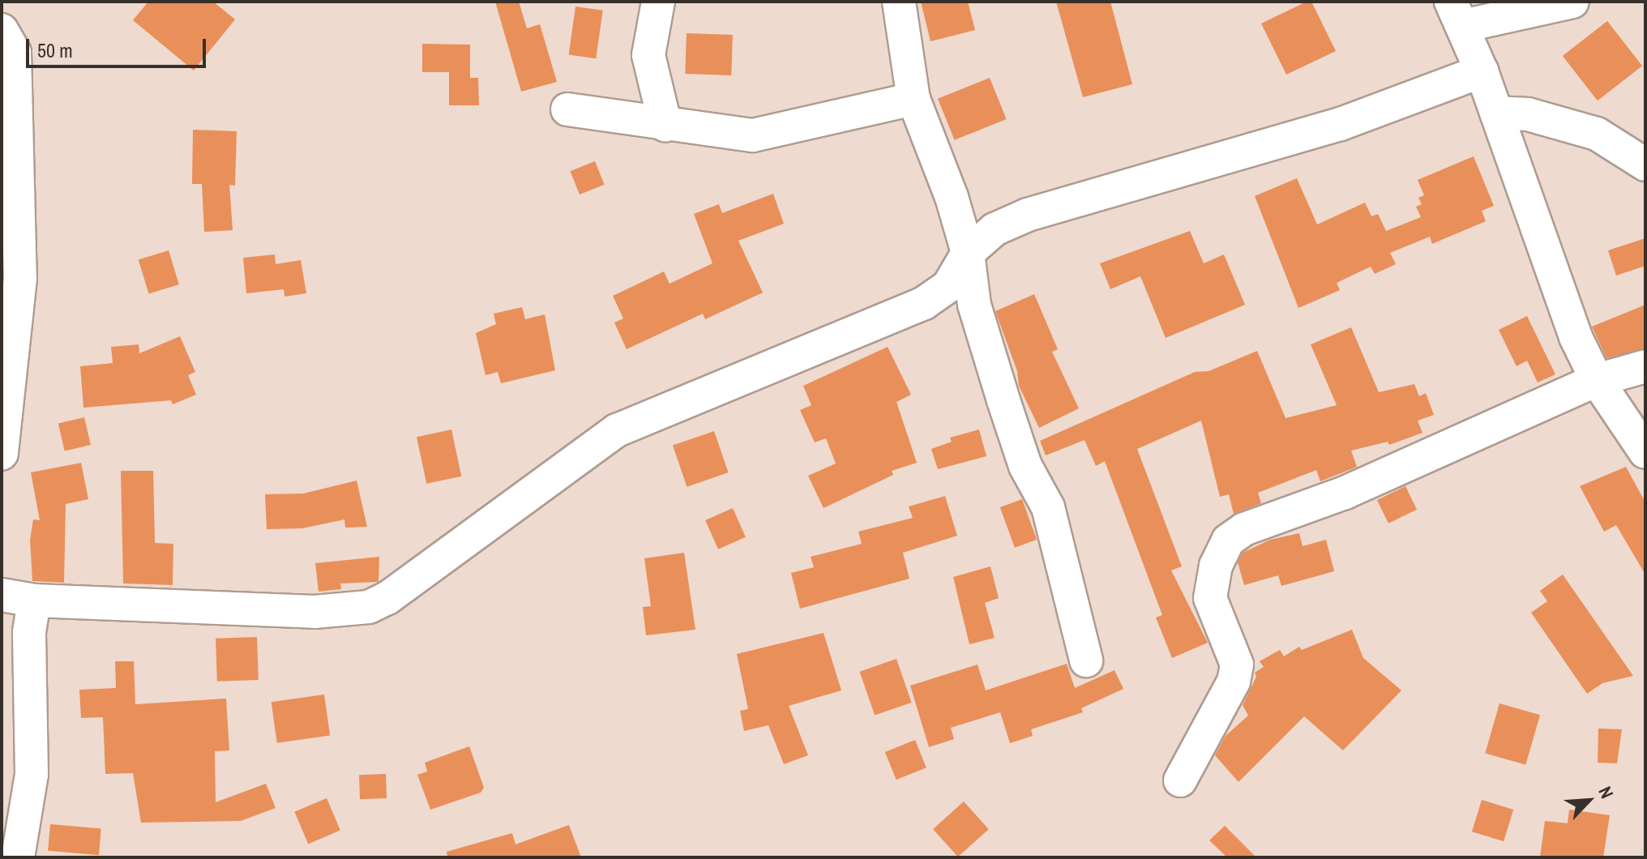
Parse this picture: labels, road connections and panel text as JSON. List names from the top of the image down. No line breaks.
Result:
{"scale_bar":"50 m","north":"top right"}
